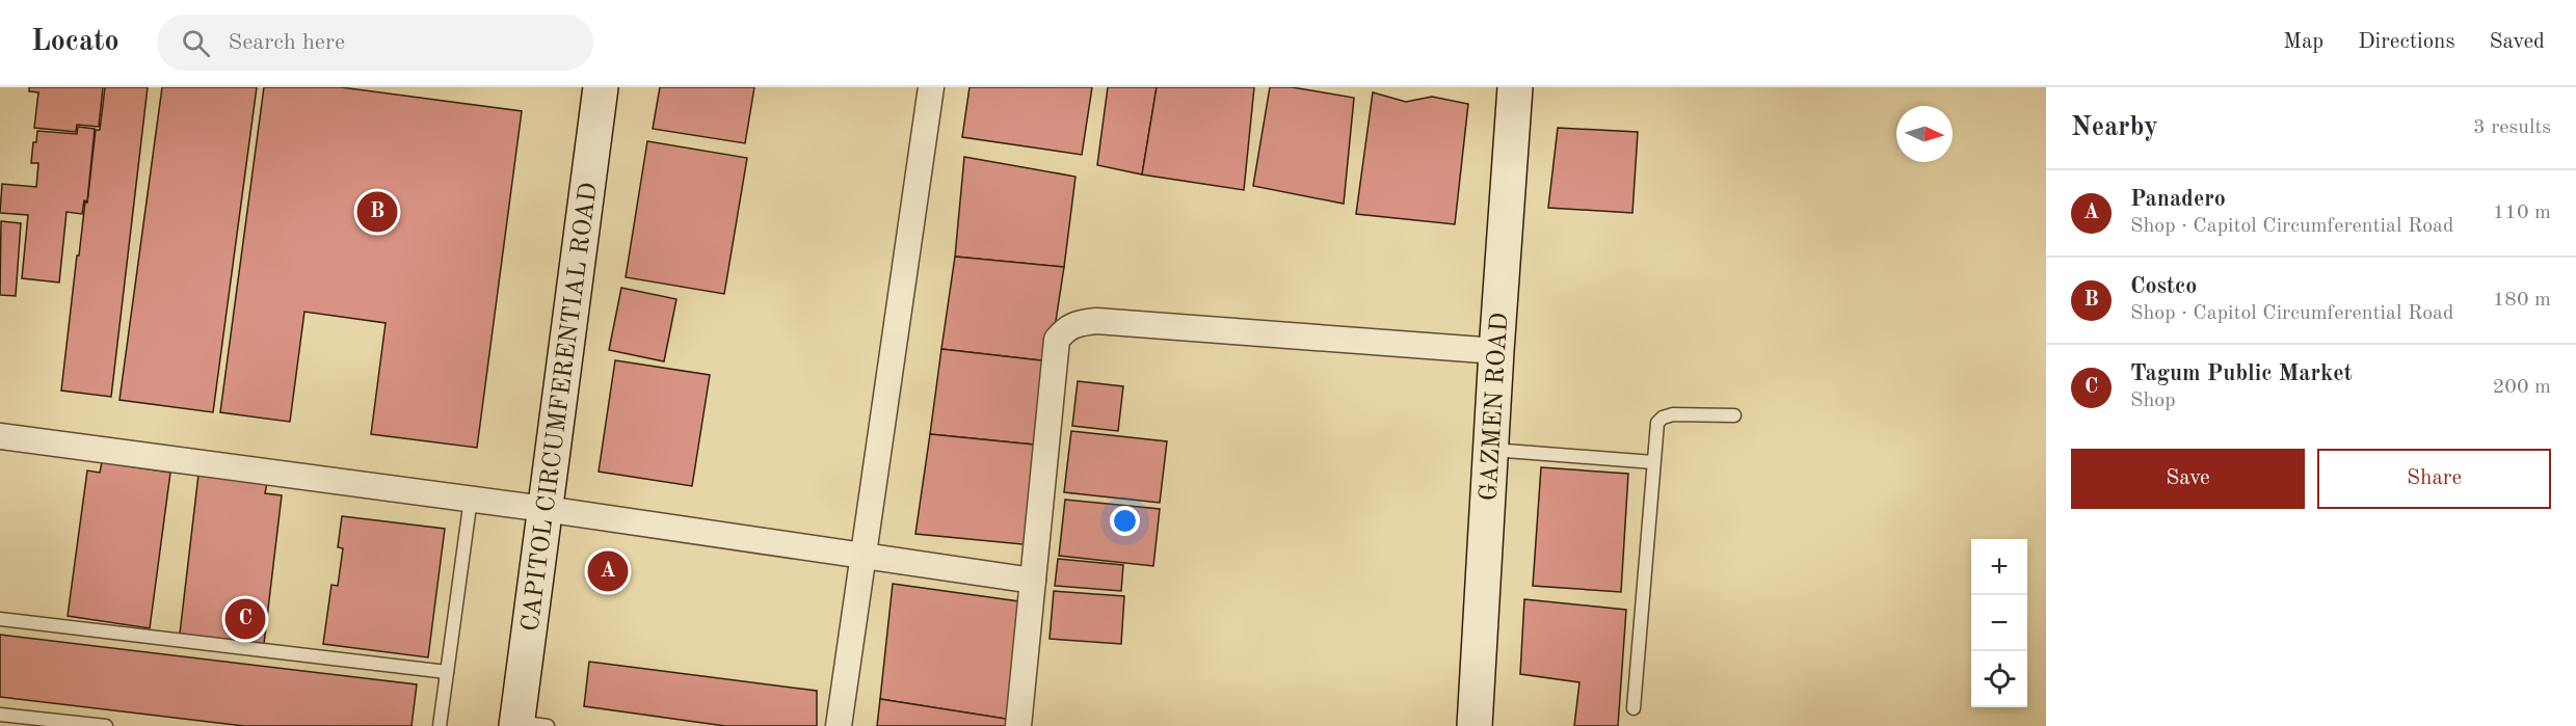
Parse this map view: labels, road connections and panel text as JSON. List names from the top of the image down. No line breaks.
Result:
{"streets":{"street":["CAPITOL CIRCUMFERENTIAL ROAD","GAZMEN ROAD"]},"north":"right","page":{"header":"Locato","search":"Search here","nav":["Map","Directions","Saved"],"heading":["Nearby","3 results"],"list":[{"mark":"A","name":"Panadero","note":"Shop · Capitol Circumferential Road","value":"110 m"},{"mark":"B","name":"Costco","note":"Shop · Capitol Circumferential Road","value":"180 m"},{"mark":"C","name":"Tagum Public Market","note":"Shop","value":"200 m"}],"pins":["B","A","C"],"buttons":["Save","Share"],"map_buttons":["+","−"]}}
